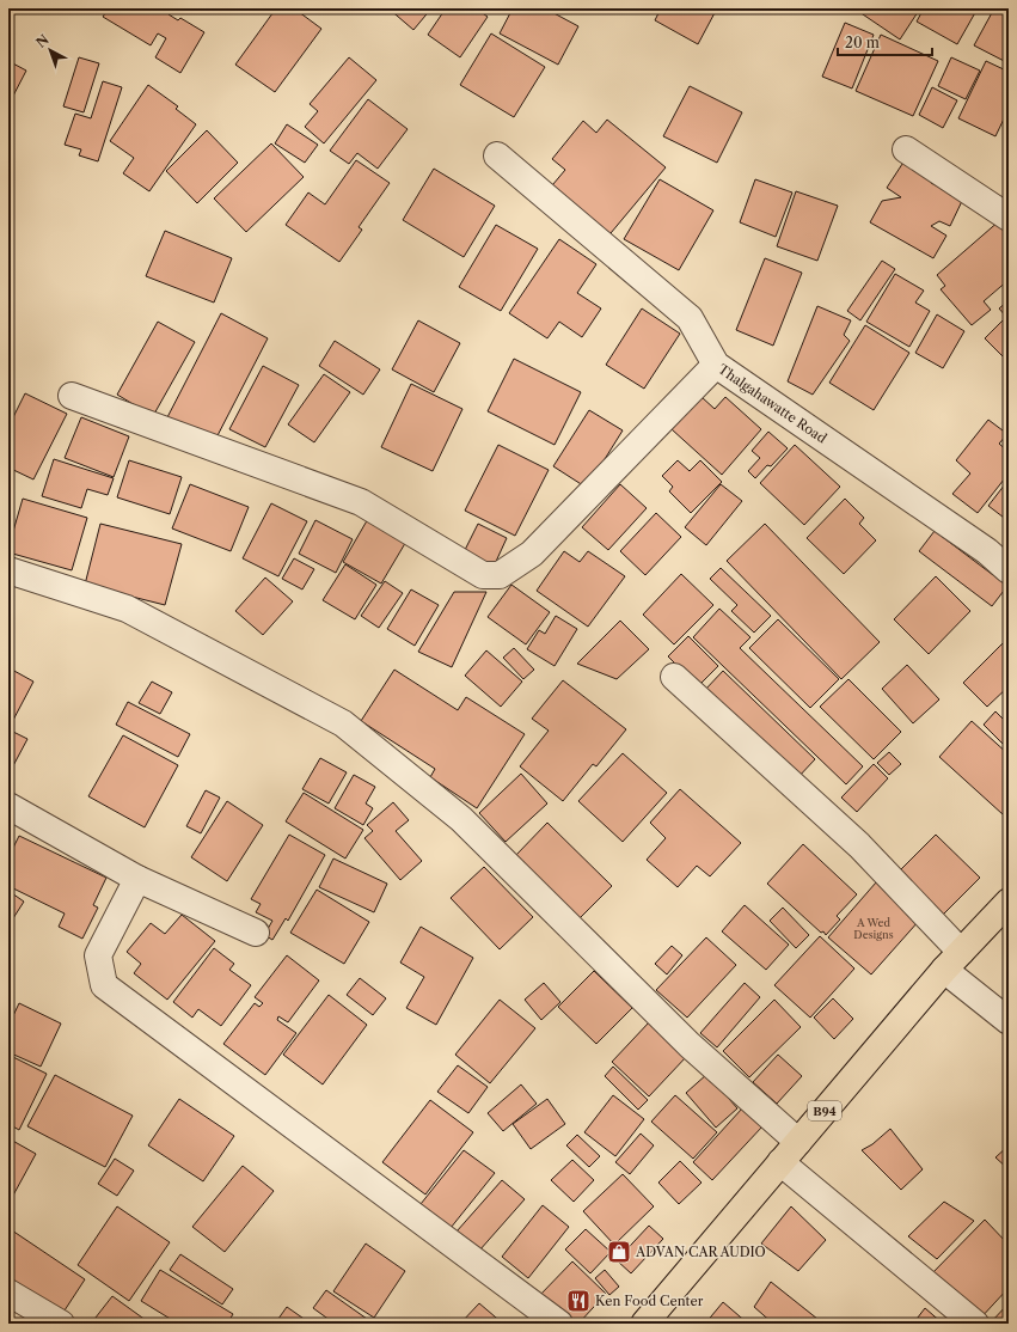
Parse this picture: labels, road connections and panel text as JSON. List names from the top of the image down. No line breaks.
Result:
{"streets":{"main road":["B94"],"street":["Thalgahawatte Road"]},"places":{"shop":["ADVAN CAR AUDIO"],"restaurant":["Ken Food Center"]},"house_numbers":["A Wed Designs"],"scale_bar":"20 m","north":"top left"}
